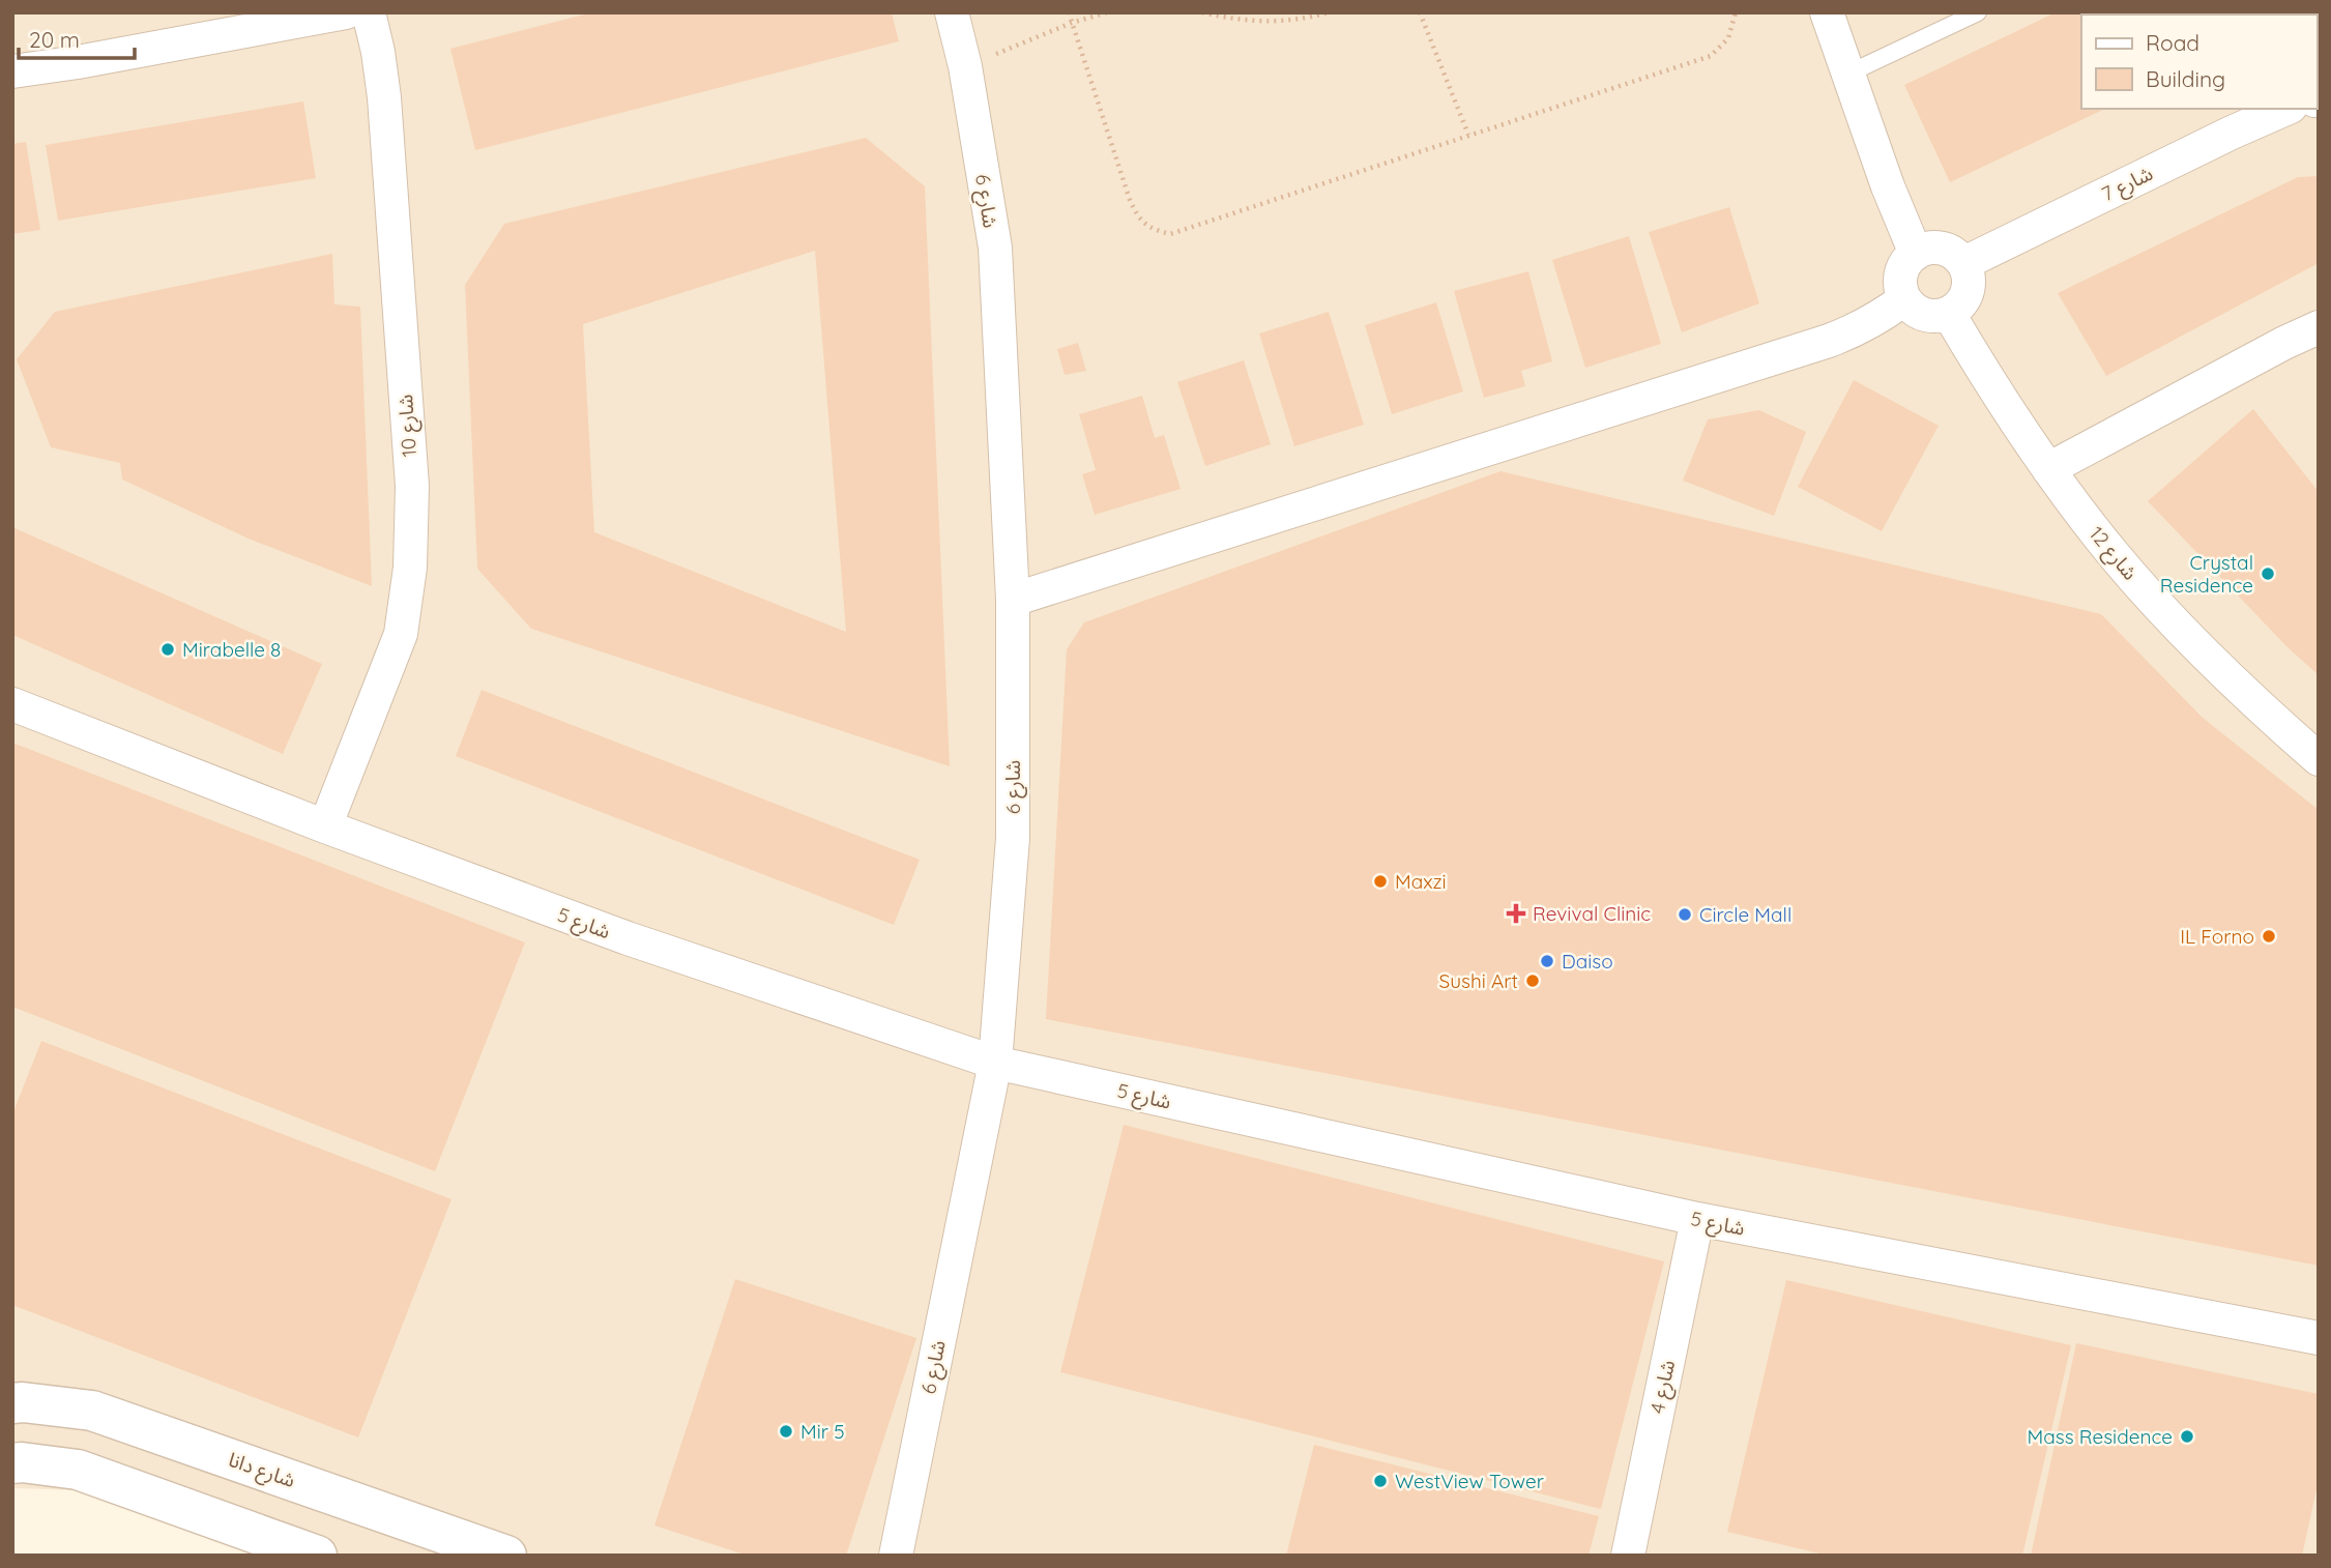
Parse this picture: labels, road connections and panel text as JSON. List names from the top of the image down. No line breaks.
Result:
{"streets":{"street":["شارع 7","شارع 6","شارع 10","شارع 12","شارع 5","شارع 4","شارع دانا"]},"crossings":[["شارع 7","شارع 12"],["شارع 6","شارع 5"],["شارع 10","شارع 5"],["شارع 5","شارع 4"]],"places":{"other":["Crystal Residence","Mirabelle 8","Maxzi","Circle Mall","IL Forno","Daiso","Sushi Art","Mir 5","Mass Residence","WestView Tower"],"health":["Revival Clinic"]},"legend":["Road","Building"],"scale_bar":"20 m"}
